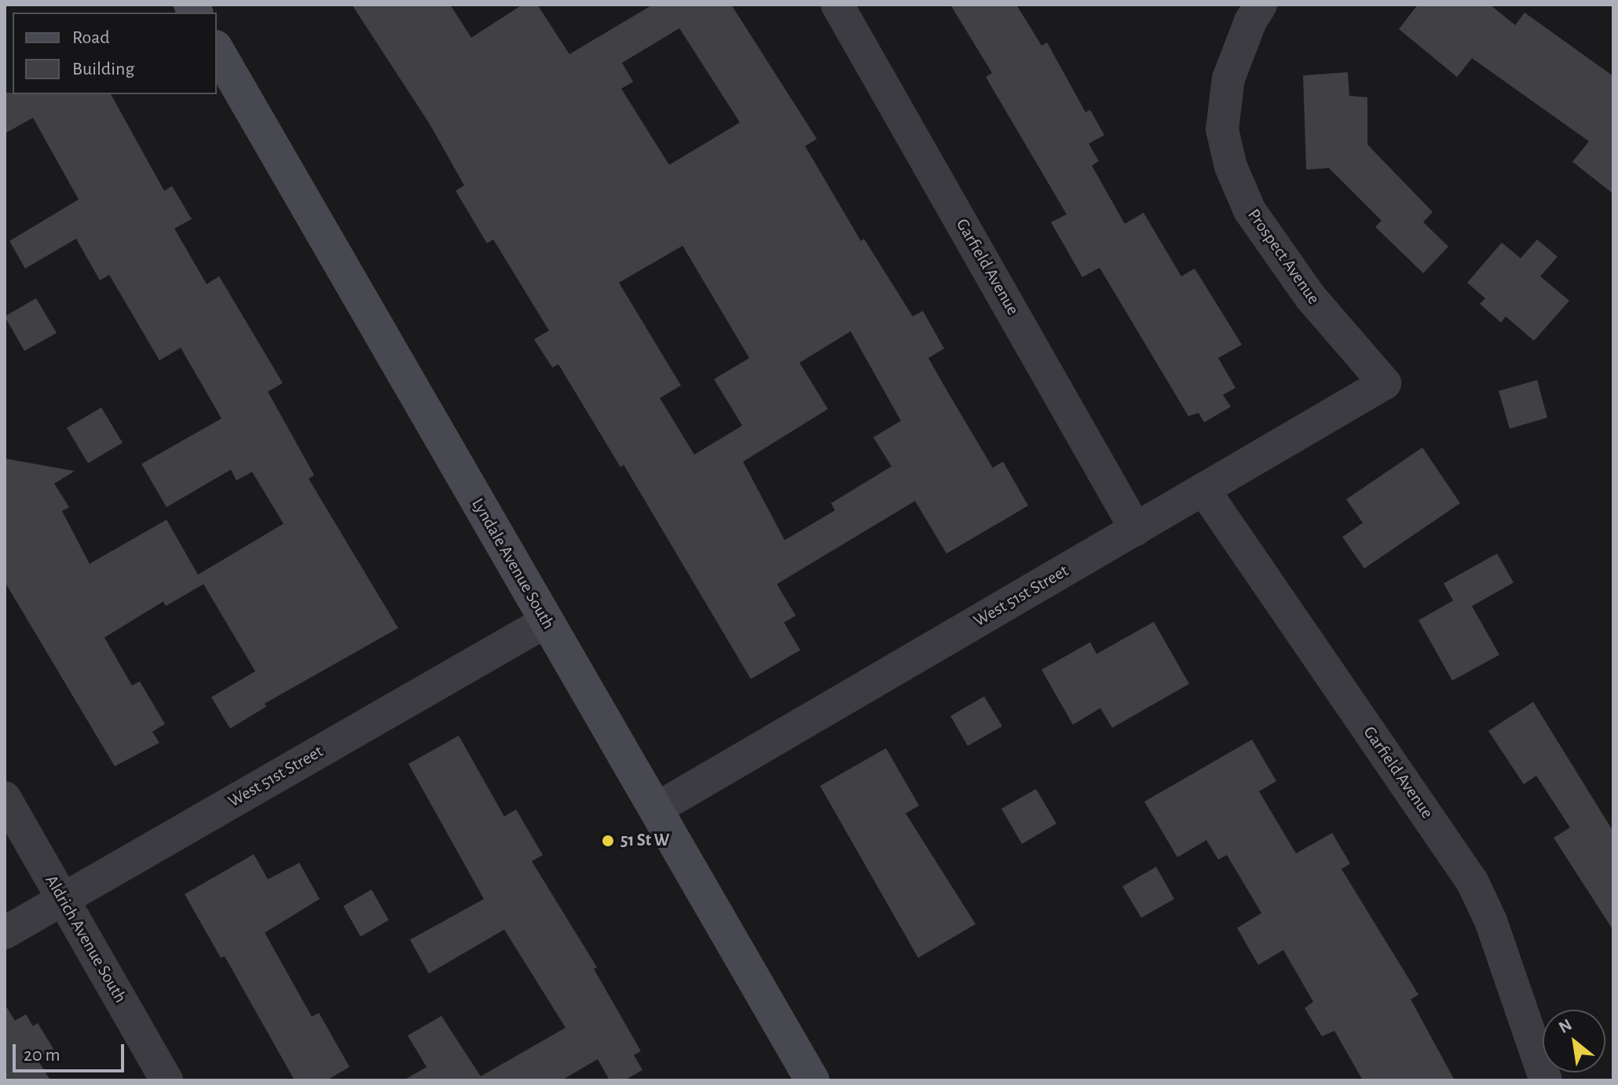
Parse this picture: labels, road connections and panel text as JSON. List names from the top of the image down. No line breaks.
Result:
{"streets":{"main road":["Lyndale Avenue South"],"street":["Prospect Avenue","Garfield Avenue","West 51st Street","Aldrich Avenue South"]},"crossings":[["Prospect Avenue","West 51st Street"],["Garfield Avenue","West 51st Street"],["Lyndale Avenue South","West 51st Street"],["West 51st Street","Aldrich Avenue South"]],"places":["51 St W"],"legend":["Road","Building"],"scale_bar":"20 m","north":"top left"}
